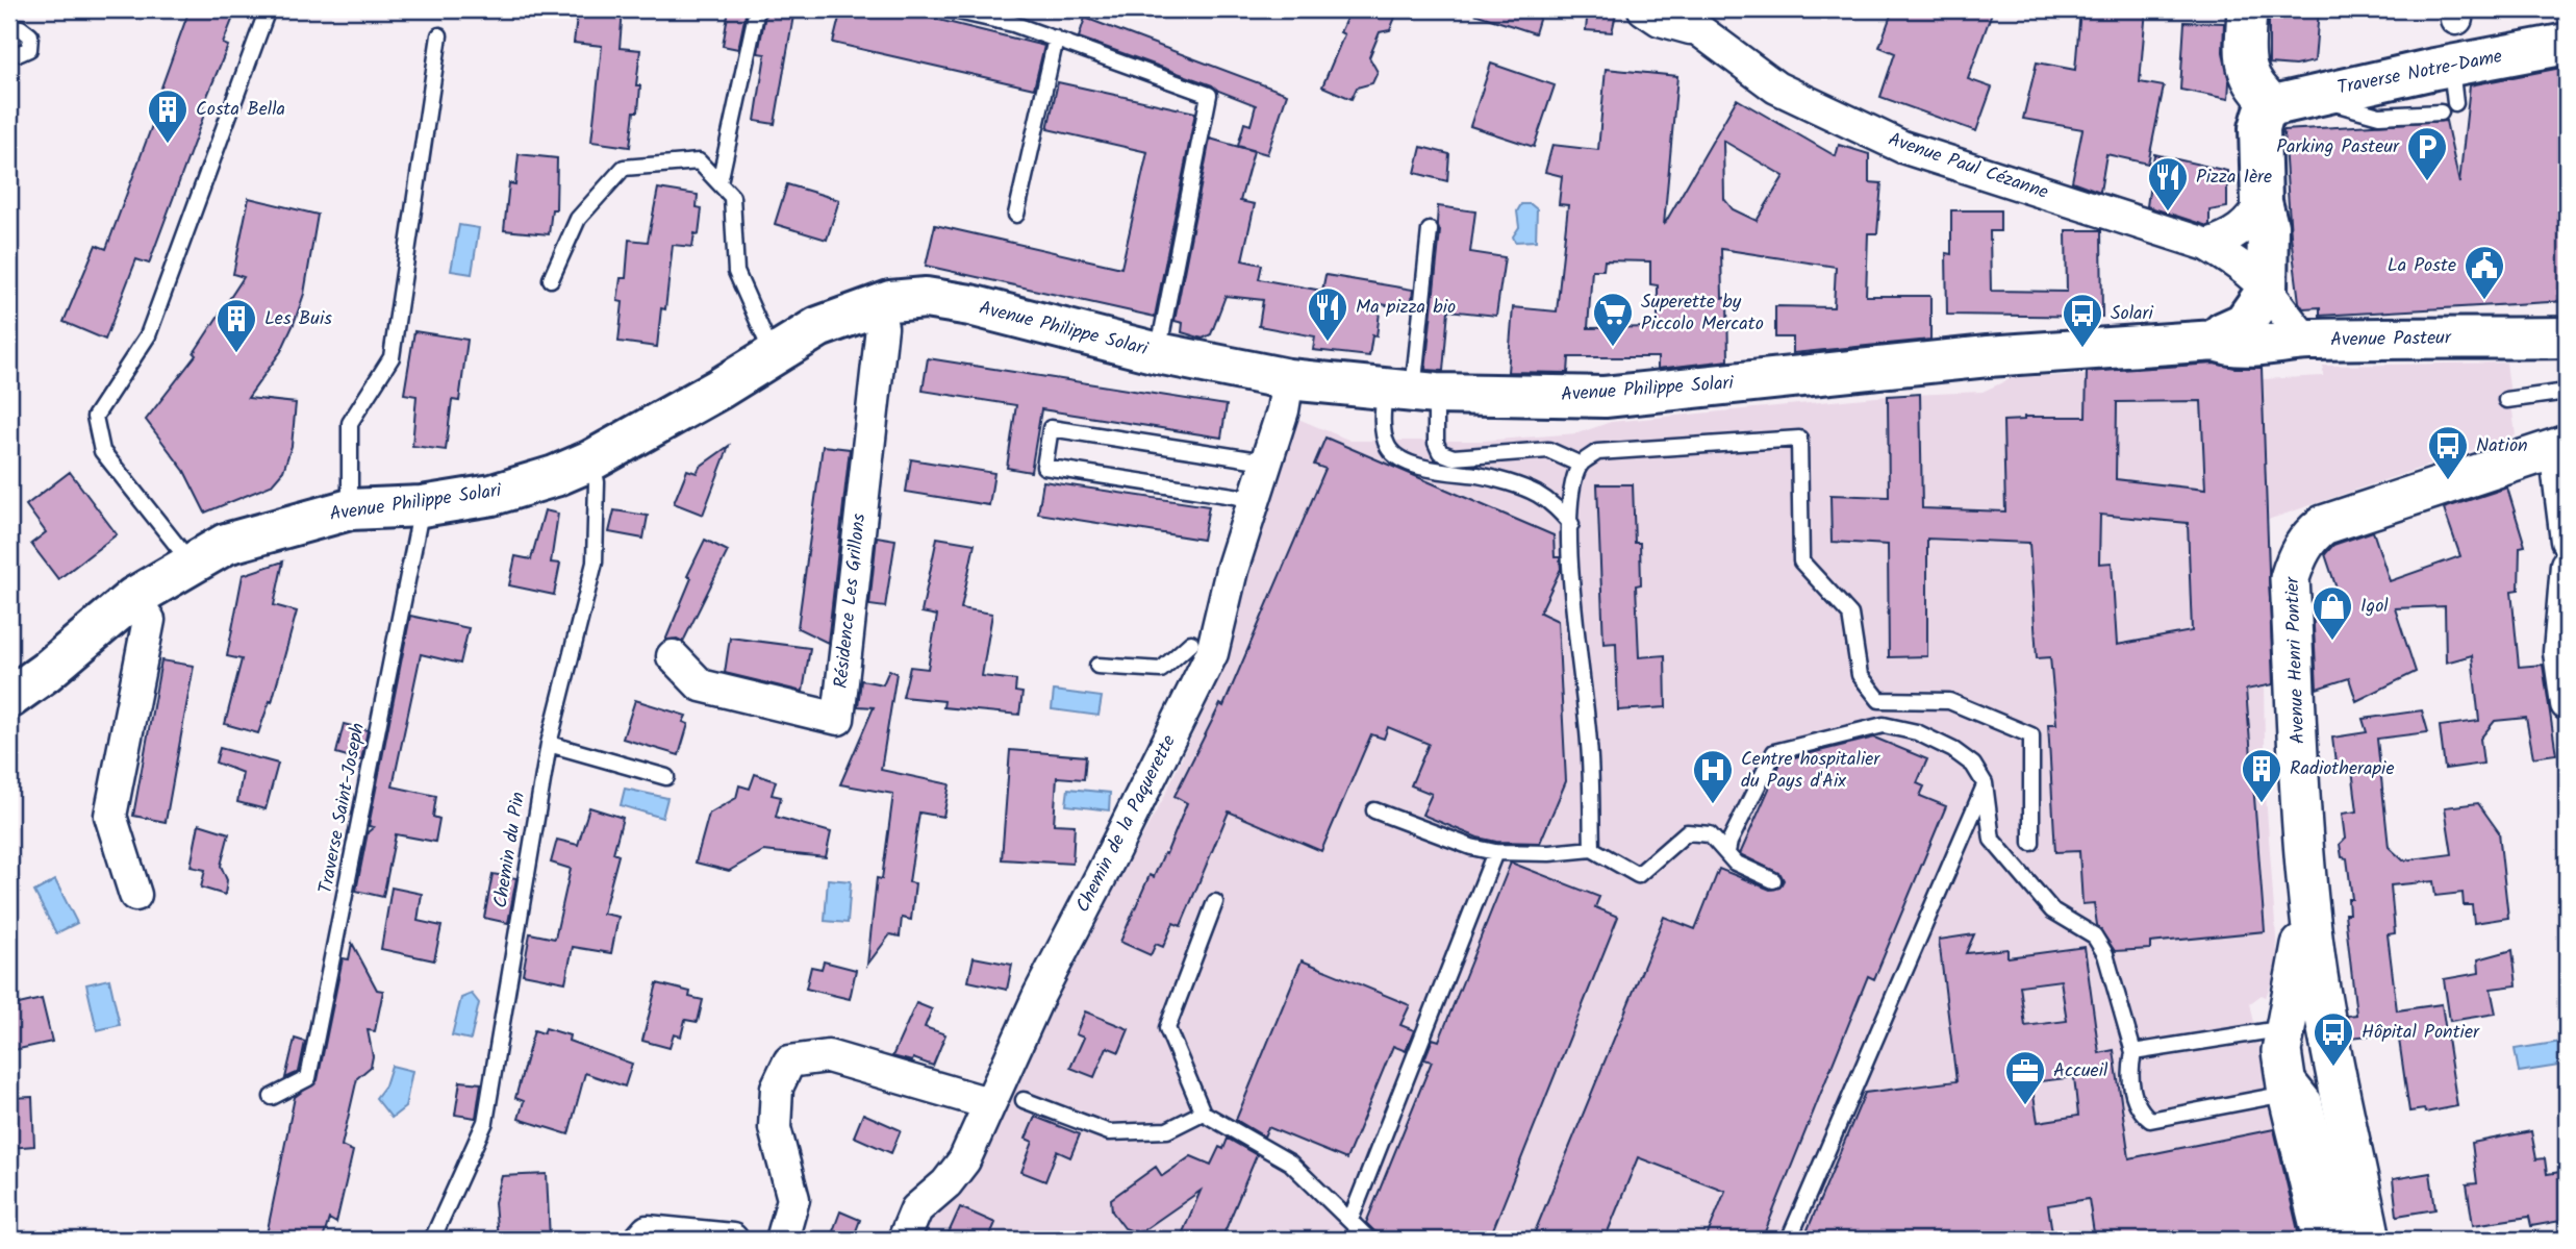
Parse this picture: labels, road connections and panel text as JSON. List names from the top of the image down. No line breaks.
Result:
{"streets":{"main road":["Traverse Notre-Dame","Avenue Philippe Solari","Avenue Pasteur"],"street":["Avenue Paul Cézanne","Résidence Les Grillons","Avenue Henri Pontier","Chemin de la Paquerette"],"lane":["Traverse Saint-Joseph","Chemin du Pin"]},"crossings":[["Avenue Paul Cézanne","Avenue Pasteur"],["Avenue Philippe Solari","Avenue Pasteur"],["Avenue Philippe Solari","Résidence Les Grillons"],["Avenue Philippe Solari","Traverse Saint-Joseph"],["Avenue Philippe Solari","Chemin de la Paquerette"],["Avenue Philippe Solari","Chemin du Pin"]],"places":{"building":["Costa Bella","Les Buis","Radiotherapie"],"parking":["Parking Pasteur"],"restaurant":["Pizza 1ère","Ma pizza bio"],"public building":["La Poste"],"supermarket":["Superette by Piccolo Mercato"],"bus stop":["Solari","Nation","Hôpital Pontier"],"shop":["Igol"],"hospital":["Centre hospitalier du Pays d'Aix"],"office":["Accueil"]}}
